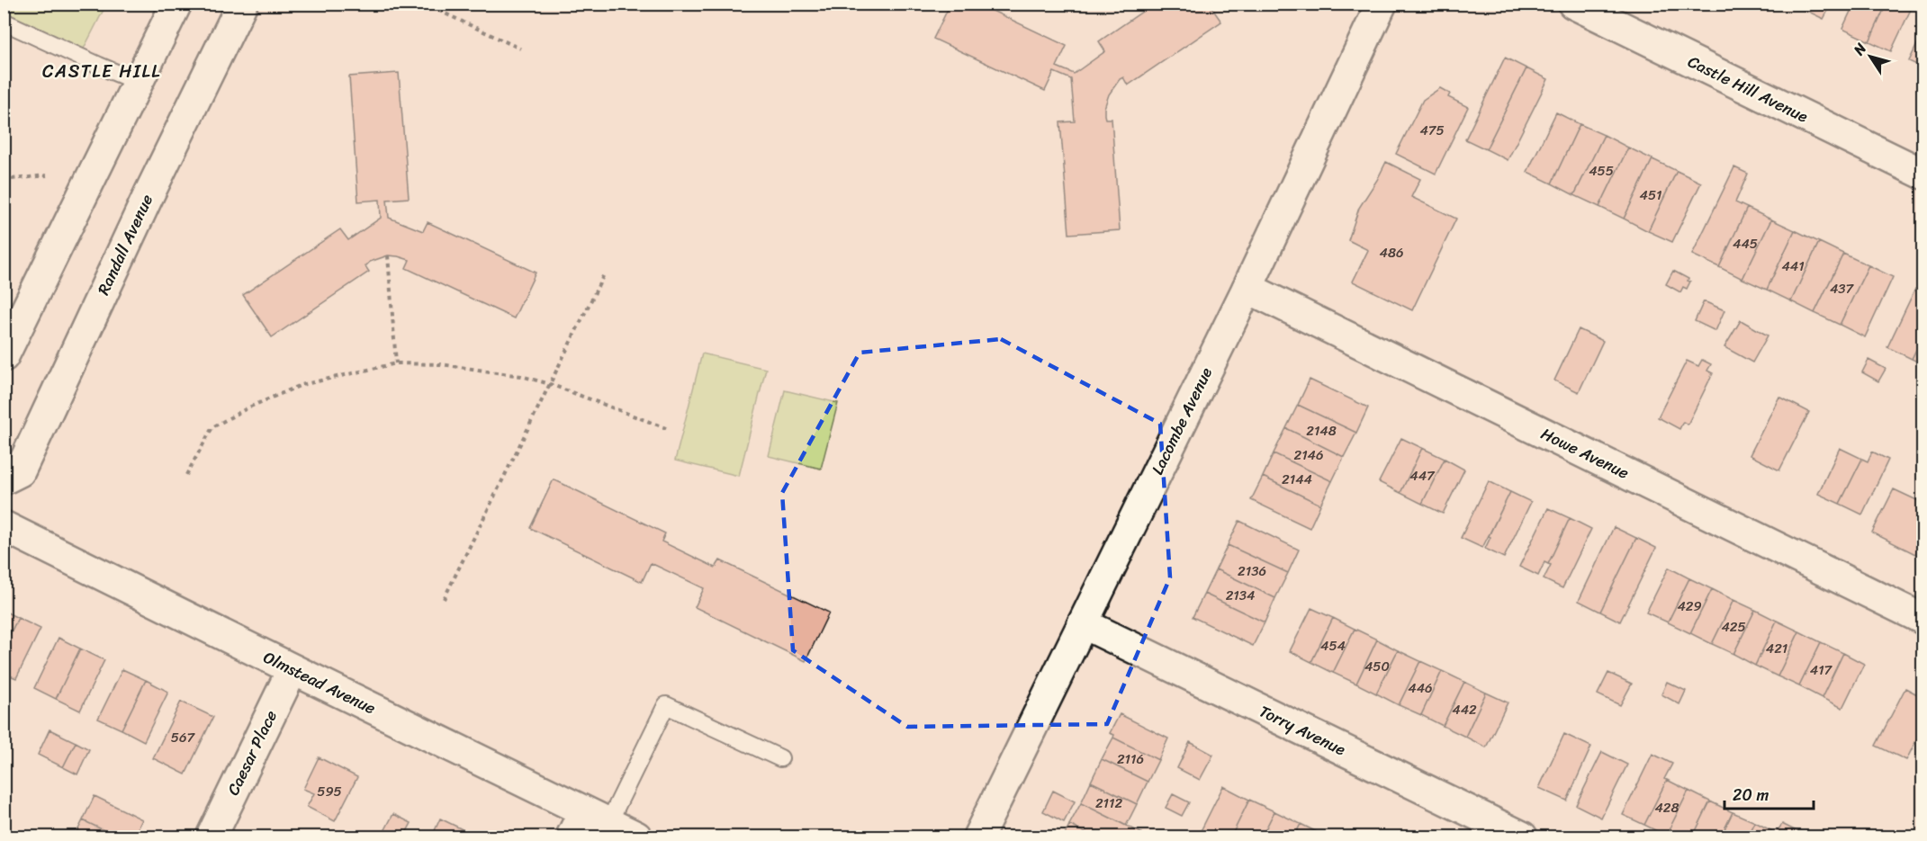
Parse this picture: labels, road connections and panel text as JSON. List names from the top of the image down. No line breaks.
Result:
{"streets":{"street":["Castle Hill Avenue","Randall Avenue","Lacombe Avenue","Howe Avenue","Olmstead Avenue","Torry Avenue","Caesar Place"]},"crossings":[["Lacombe Avenue","Howe Avenue"],["Lacombe Avenue","Torry Avenue"],["Olmstead Avenue","Caesar Place"]],"districts":["CASTLE HILL"],"house_numbers":["475","455","451","445","486","441","437","2148","2146","447","2144","2136","2134","429","425","454","421","450","417","446","442","567","2116","595","2112","428"],"scale_bar":"20 m","north":"top left"}
